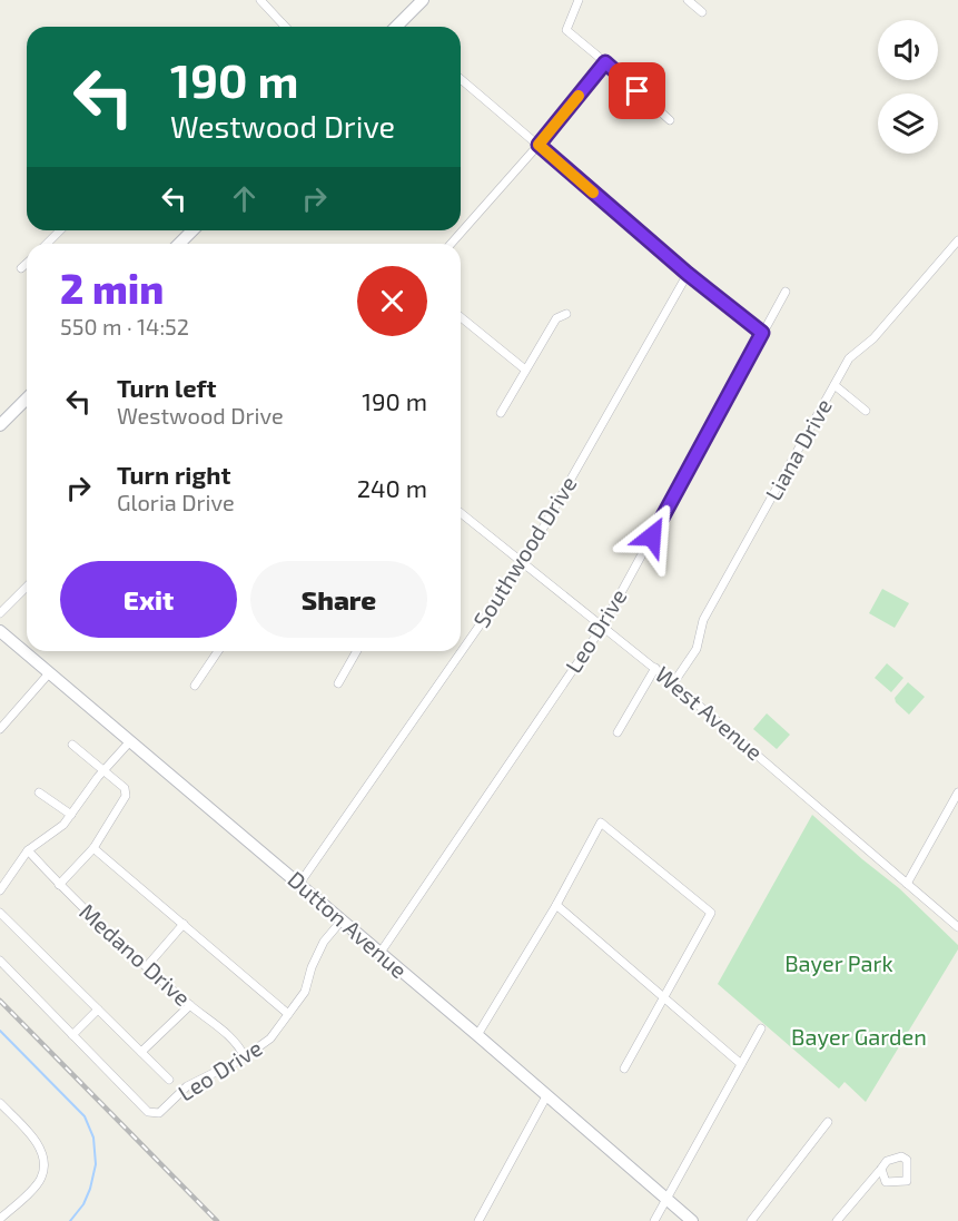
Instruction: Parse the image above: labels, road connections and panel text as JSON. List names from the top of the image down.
{
  "streets": {
    "main road": ["Dutton Avenue"],
    "street": [
      "Liana Drive",
      "Southwood Drive",
      "Leo Drive",
      "West Avenue",
      "Medano Drive"
    ]
  },
  "crossings": [
    ["Liana Drive", "West Avenue"],
    ["Southwood Drive", "West Avenue"],
    ["Southwood Drive", "Dutton Avenue"],
    ["Leo Drive", "West Avenue"],
    ["Leo Drive", "Dutton Avenue"],
    ["Leo Drive", "Medano Drive"]
  ],
  "parks": ["Bayer Park", "Bayer Garden"],
  "page": {
    "turn": ["190 m", "Westwood Drive"],
    "heading": ["2 min", "550 m · 14:52"],
    "list": [
      {
        "name": "Turn left",
        "note": "Westwood Drive",
        "value": "190 m"
      },
      {
        "name": "Turn right",
        "note": "Gloria Drive",
        "value": "240 m"
      }
    ],
    "buttons": ["Exit", "Share"]
  }
}
